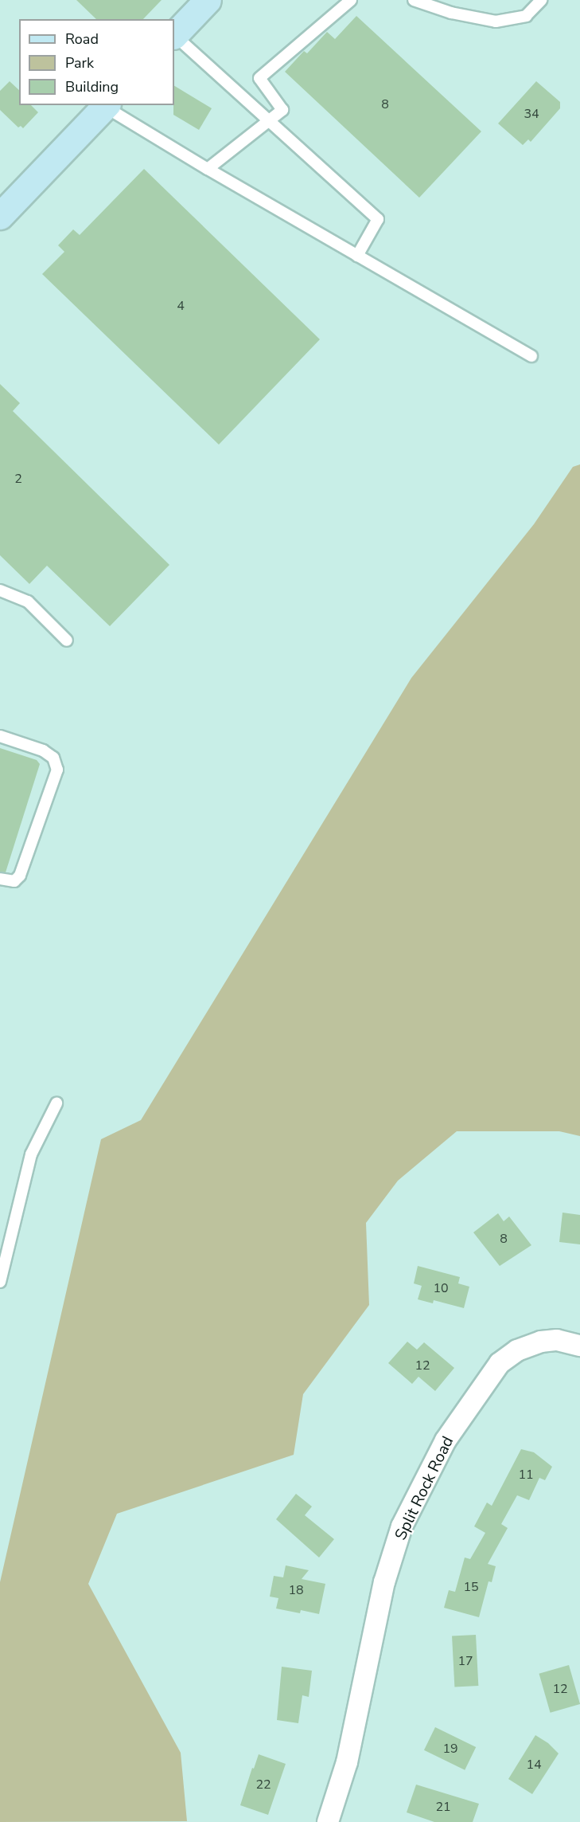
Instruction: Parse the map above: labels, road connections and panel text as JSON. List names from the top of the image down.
{
  "streets": {
    "street": ["Split Rock Road"]
  },
  "house_numbers": [
    "8",
    "34",
    "4",
    "2",
    "8",
    "10",
    "12",
    "11",
    "15",
    "18",
    "17",
    "12",
    "19",
    "14",
    "22",
    "21"
  ],
  "legend": ["Road", "Park", "Building"]
}
